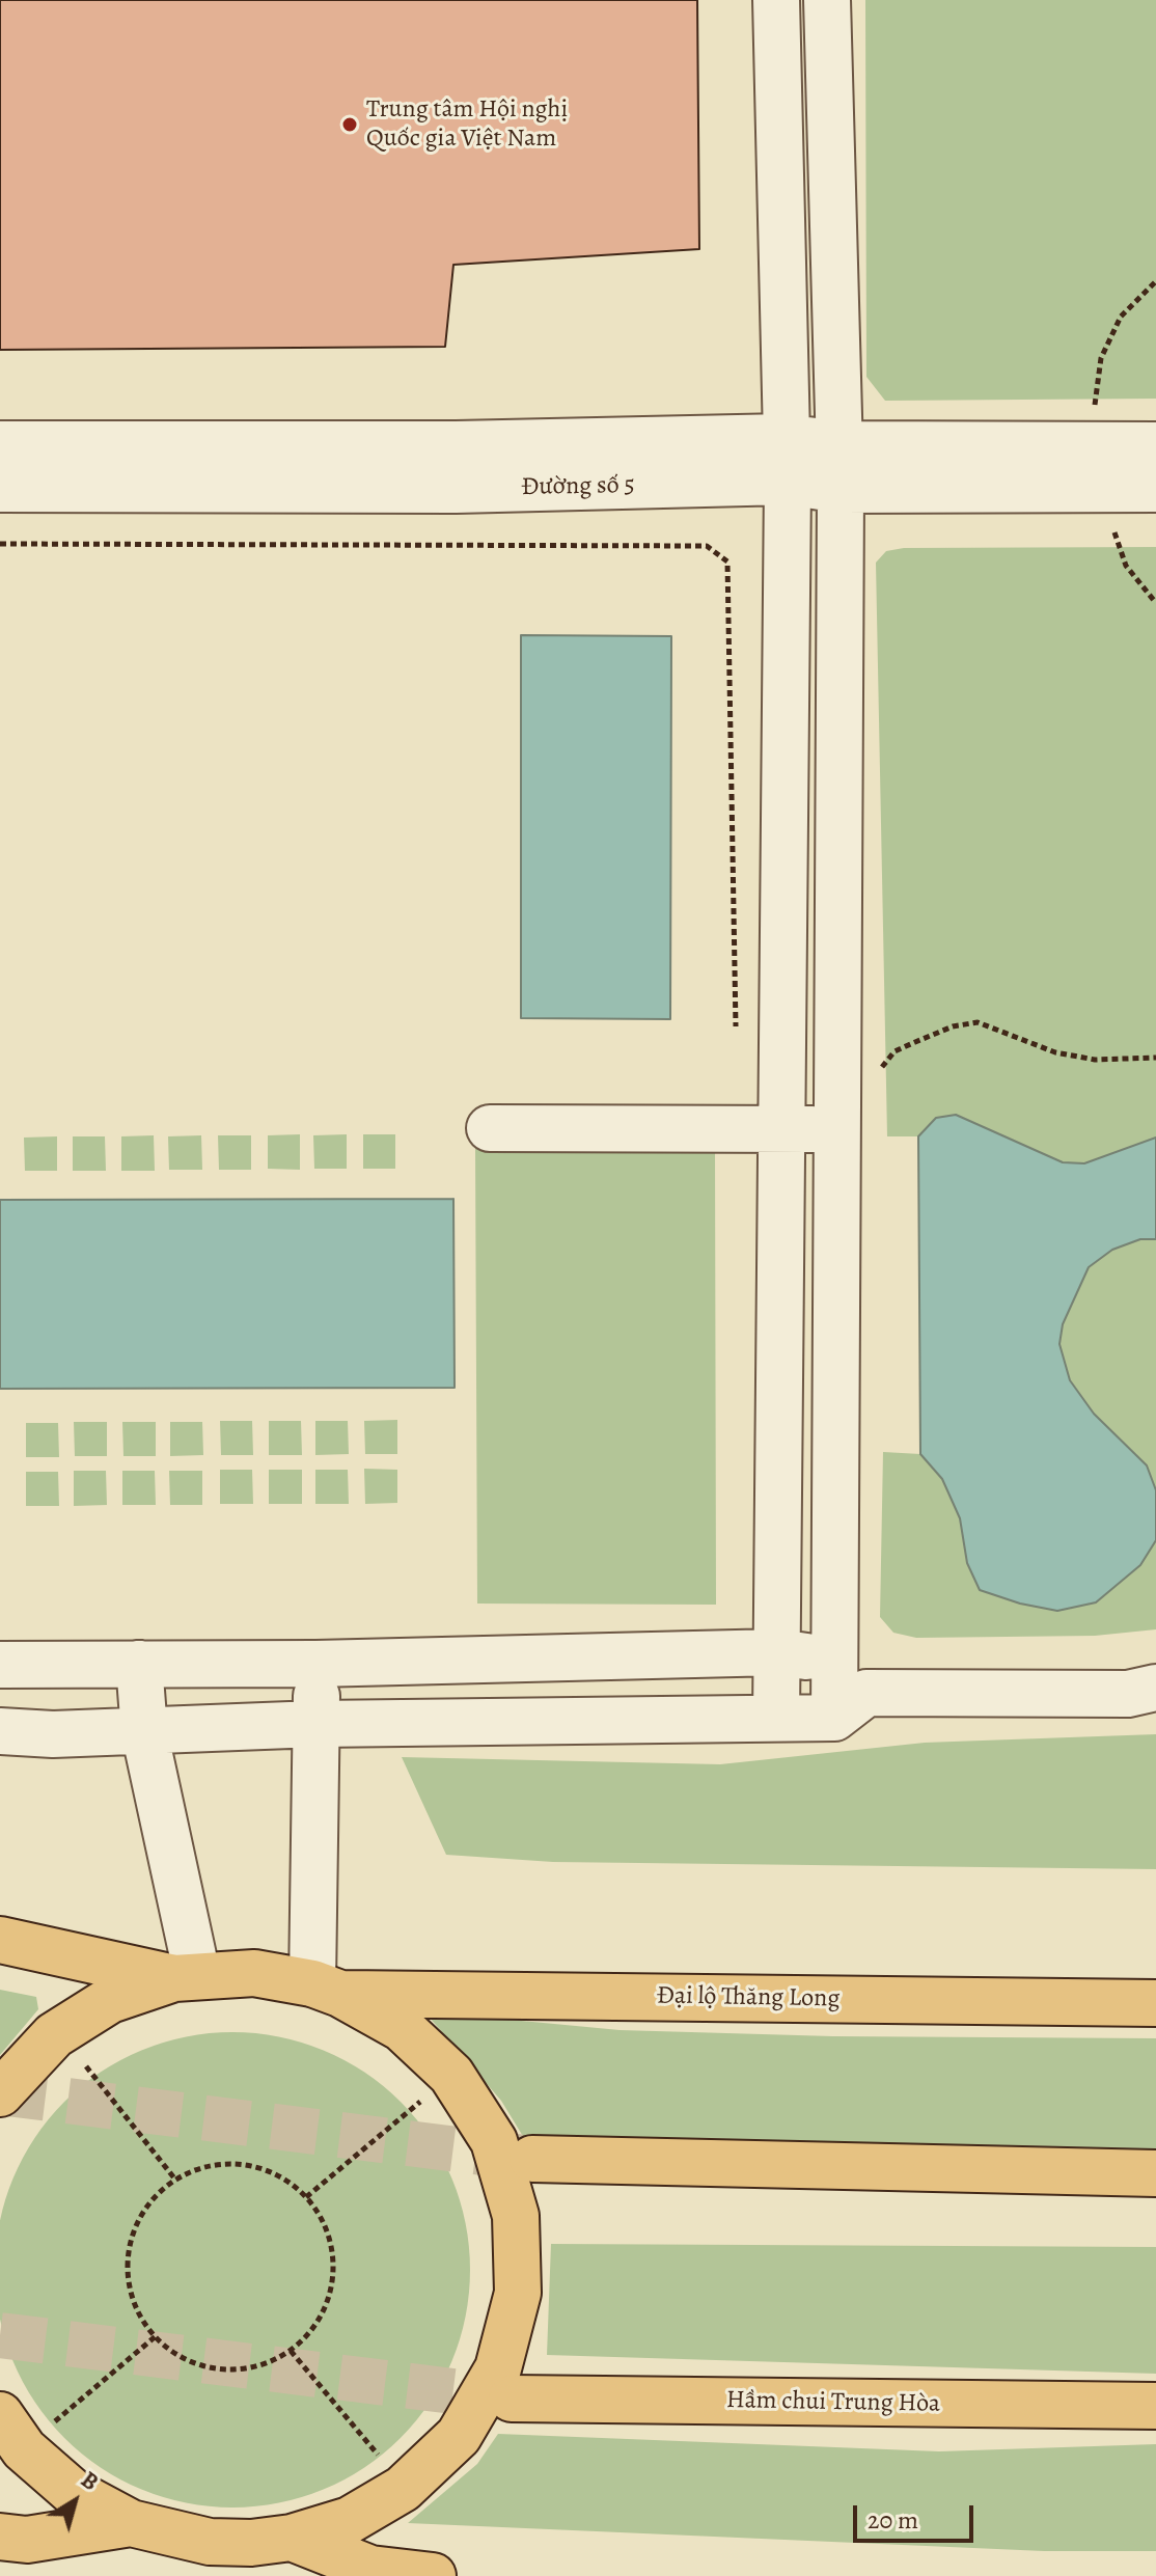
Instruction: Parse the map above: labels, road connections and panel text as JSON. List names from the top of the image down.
{
  "streets": {
    "main road": ["Đại lộ Thăng Long", "Hầm chui Trung Hòa"],
    "lane": ["Đường số 5"]
  },
  "places": ["Trung tâm Hội nghị Quốc gia Việt Nam"],
  "scale_bar": "20 m",
  "north": "top right"
}
